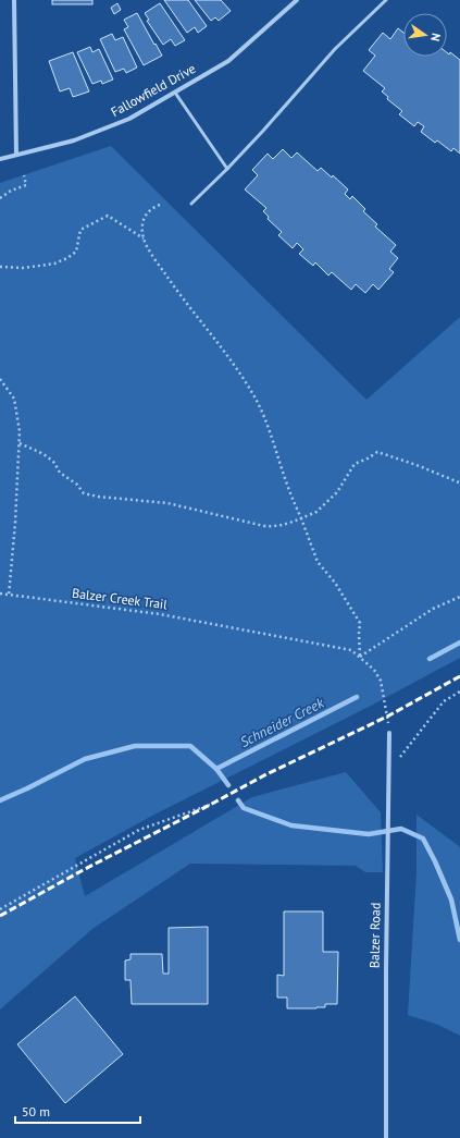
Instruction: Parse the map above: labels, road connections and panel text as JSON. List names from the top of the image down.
{
  "streets": {
    "street": ["Fallowfield Drive", "Balzer Road"],
    "path": ["Balzer Creek Trail"]
  },
  "crossings": [
    ["Balzer Creek Trail", "Balzer Road"]
  ],
  "water": ["Schneider Creek"],
  "scale_bar": "50 m",
  "north": "right"
}
